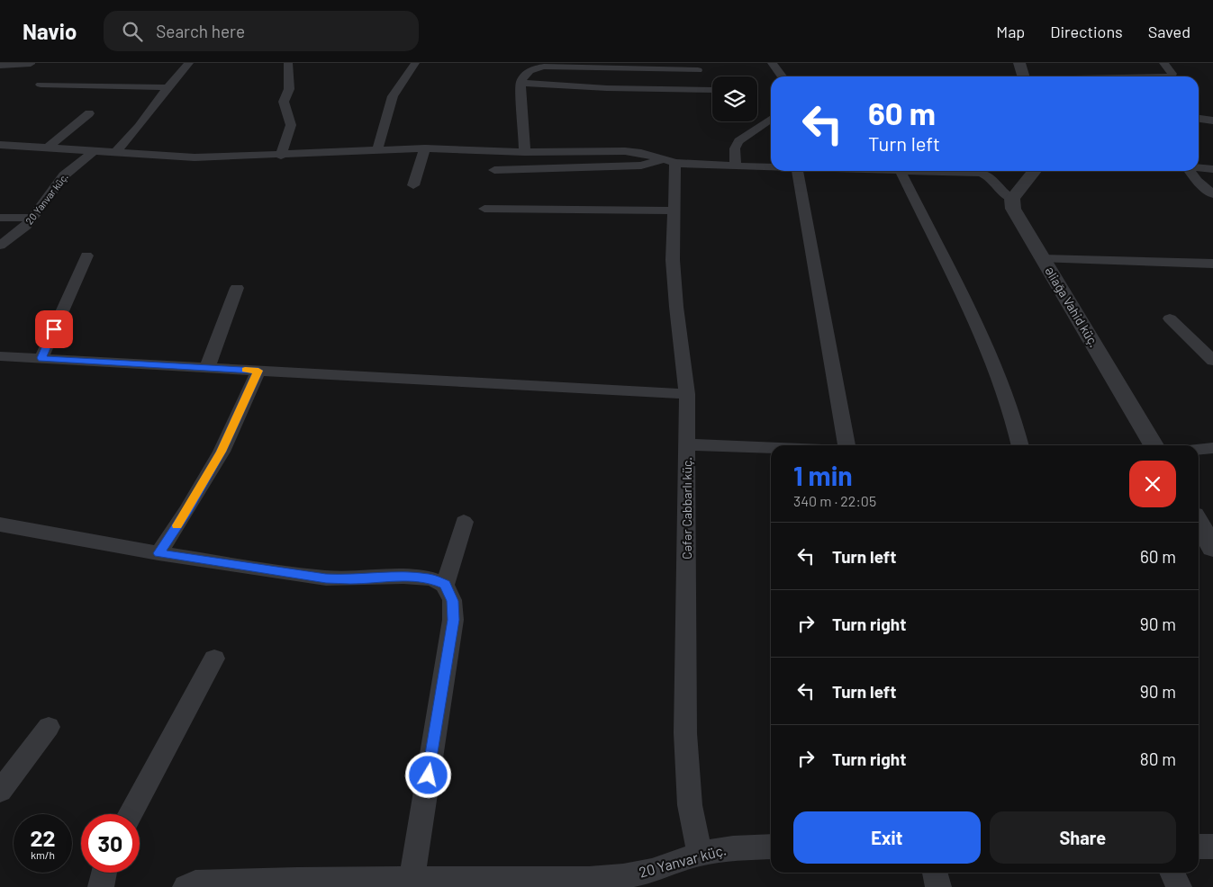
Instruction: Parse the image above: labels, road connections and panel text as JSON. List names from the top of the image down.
{
  "streets": {
    "street": ["20 Yanvar küç.", "Əliağa Vahid küç.", "Cəfər Cabbarlı küç."]
  },
  "crossings": [
    ["20 Yanvar küç.", "Cəfər Cabbarlı küç."]
  ],
  "page": {
    "header": "Navio",
    "search": "Search here",
    "nav": ["Map", "Directions", "Saved"],
    "turn": ["60 m", "Turn left"],
    "heading": ["1 min", "340 m · 22:05"],
    "list": [
      {
        "name": "Turn left",
        "value": "60 m"
      },
      {
        "name": "Turn right",
        "value": "90 m"
      },
      {
        "name": "Turn left",
        "value": "90 m"
      },
      {
        "name": "Turn right",
        "value": "80 m"
      }
    ],
    "buttons": ["Exit", "Share"],
    "speed": "22 km/h",
    "limit": "30"
  }
}
